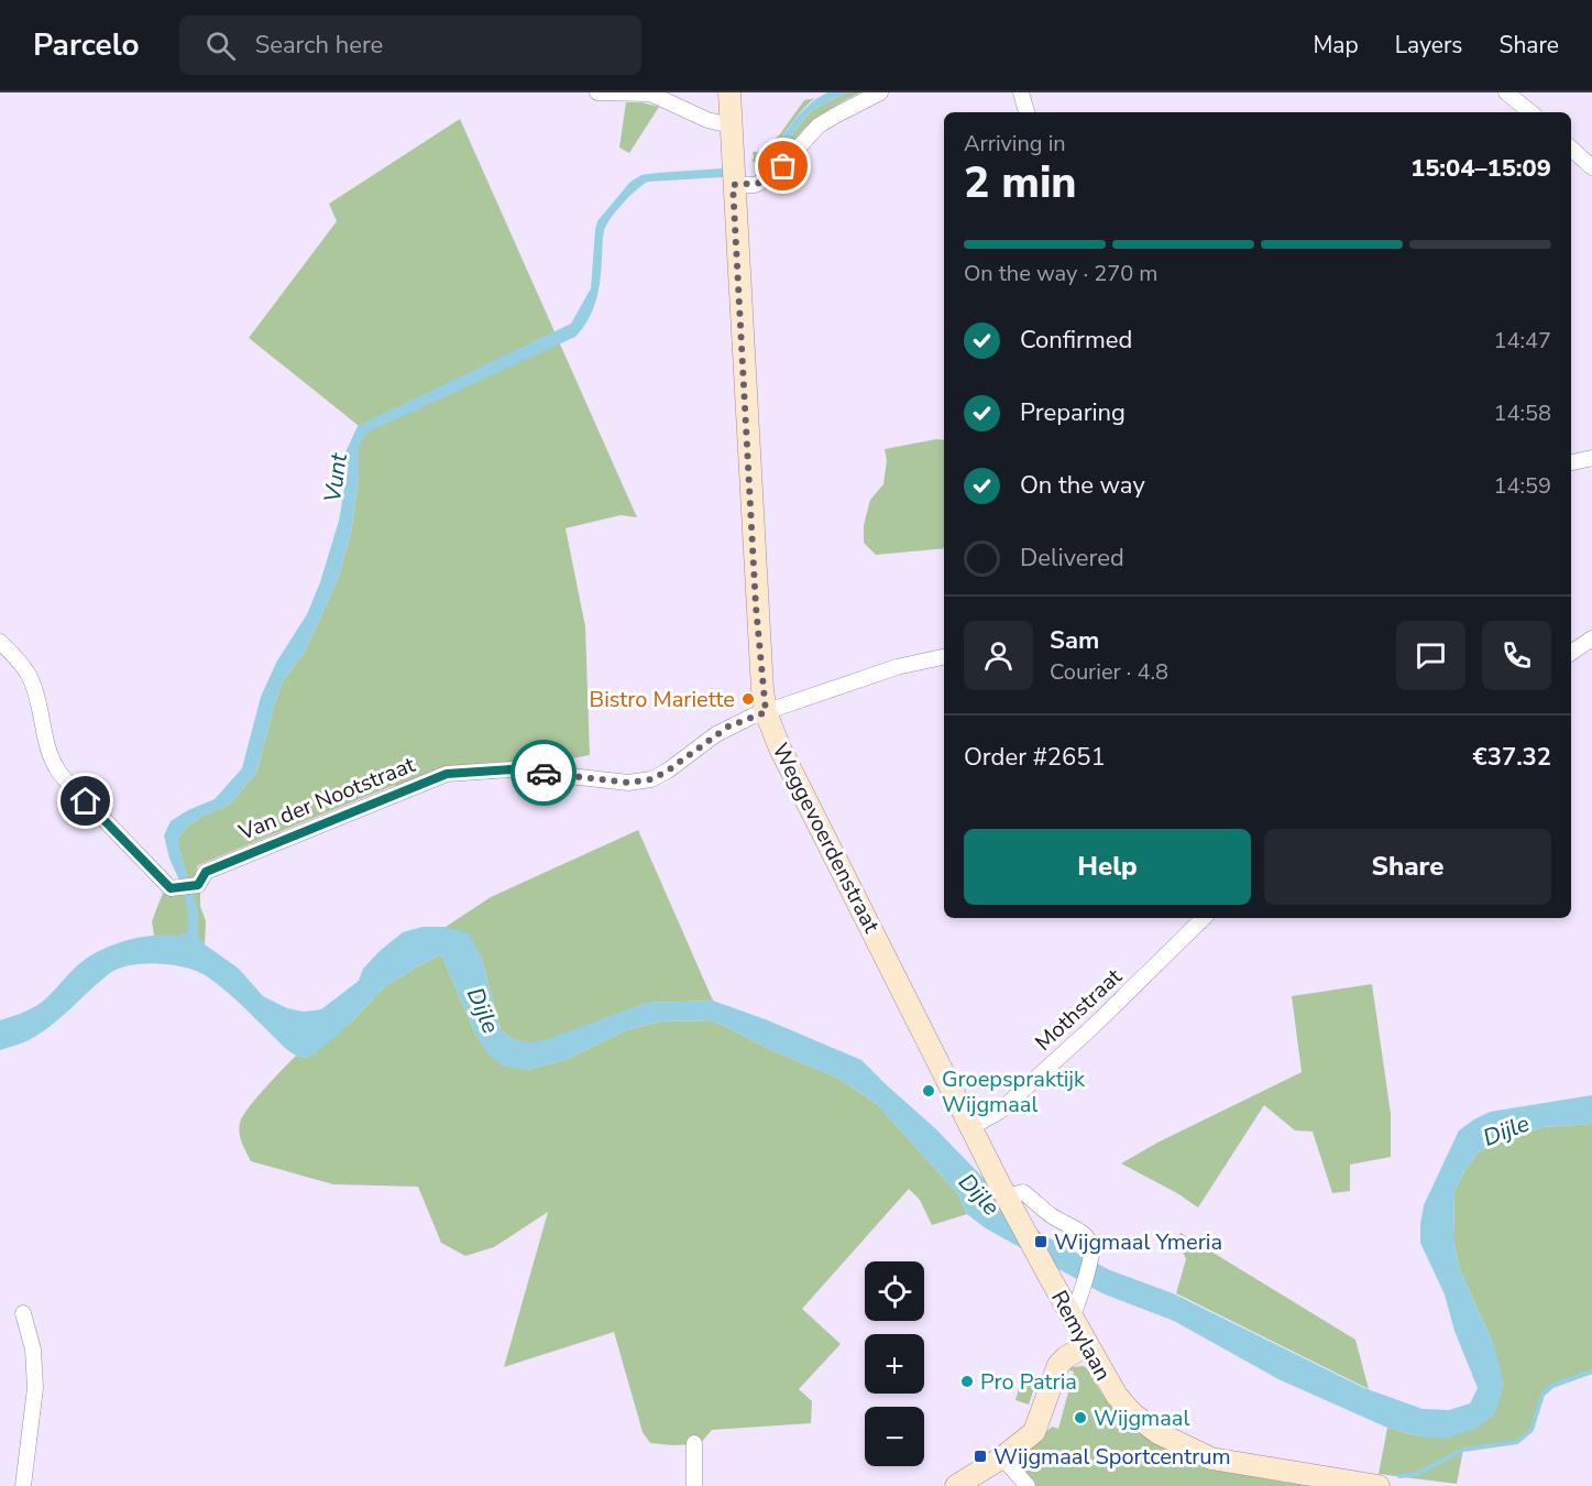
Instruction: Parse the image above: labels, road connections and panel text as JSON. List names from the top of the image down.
{
  "streets": {
    "street": [
      "Van der Nootstraat",
      "Weggevoerdenstraat",
      "Mothstraat",
      "Remylaan"
    ]
  },
  "crossings": [
    ["Van der Nootstraat", "Weggevoerdenstraat"],
    ["Weggevoerdenstraat", "Mothstraat"],
    ["Weggevoerdenstraat", "Remylaan"],
    ["Mothstraat", "Remylaan"]
  ],
  "water": ["Vunt", "Dijle"],
  "places": {
    "other": [
      "Bistro Mariette",
      "Groepspraktijk Wijgmaal",
      "Pro Patria",
      "Wijgmaal"
    ],
    "transit": ["Wijgmaal Ymeria", "Wijgmaal Sportcentrum"]
  },
  "page": {
    "header": "Parcelo",
    "search": "Search here",
    "nav": ["Map", "Layers", "Share"],
    "heading": ["2 min", "Arriving in", "15:04–15:09"],
    "panel": [
      "Sam",
      "Courier · 4.8",
      "Order #2651",
      "€37.32"
    ],
    "bar": "On the way · 270 m",
    "list": [
      ["Confirmed", "14:47"],
      ["Preparing", "14:58"],
      ["On the way", "14:59"],
      "Delivered"
    ],
    "buttons": ["Help", "Share"],
    "map_buttons": ["+", "−"]
  }
}
